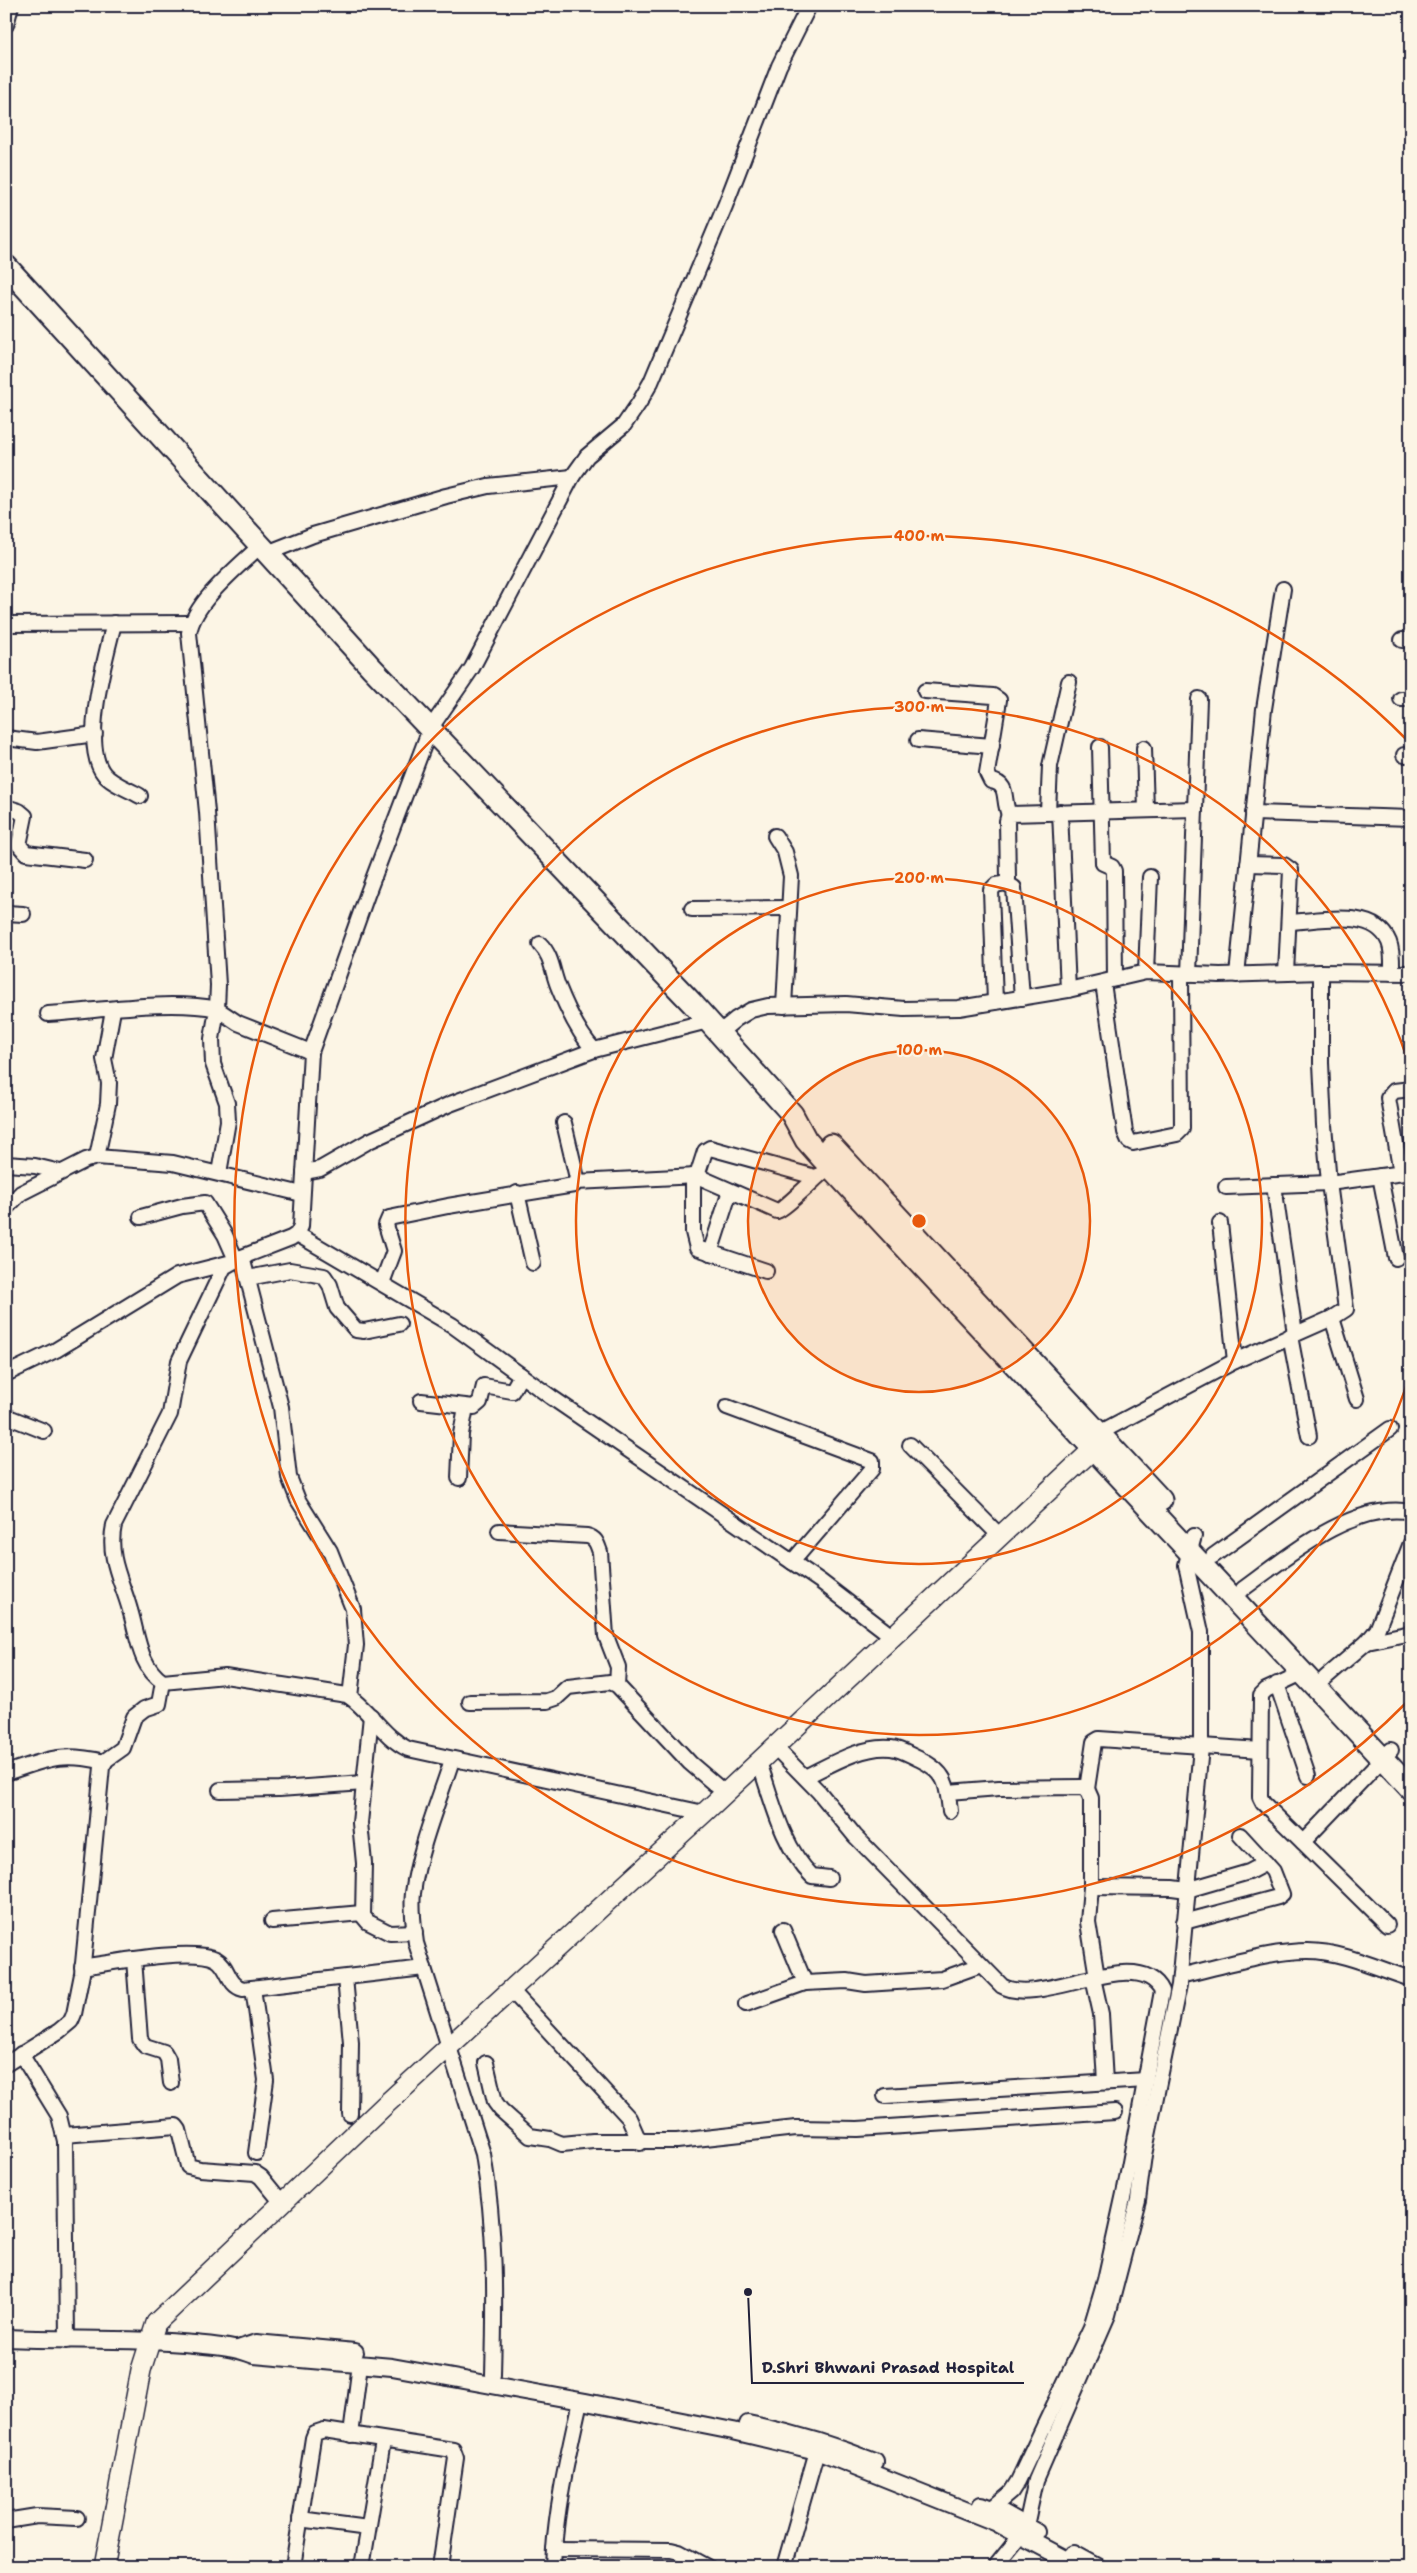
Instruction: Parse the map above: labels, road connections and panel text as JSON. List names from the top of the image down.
{
  "places": ["D.Shri Bhwani Prasad Hospital"],
  "rings": [
    "400 m",
    "300 m",
    "200 m",
    "100 m"
  ]
}
